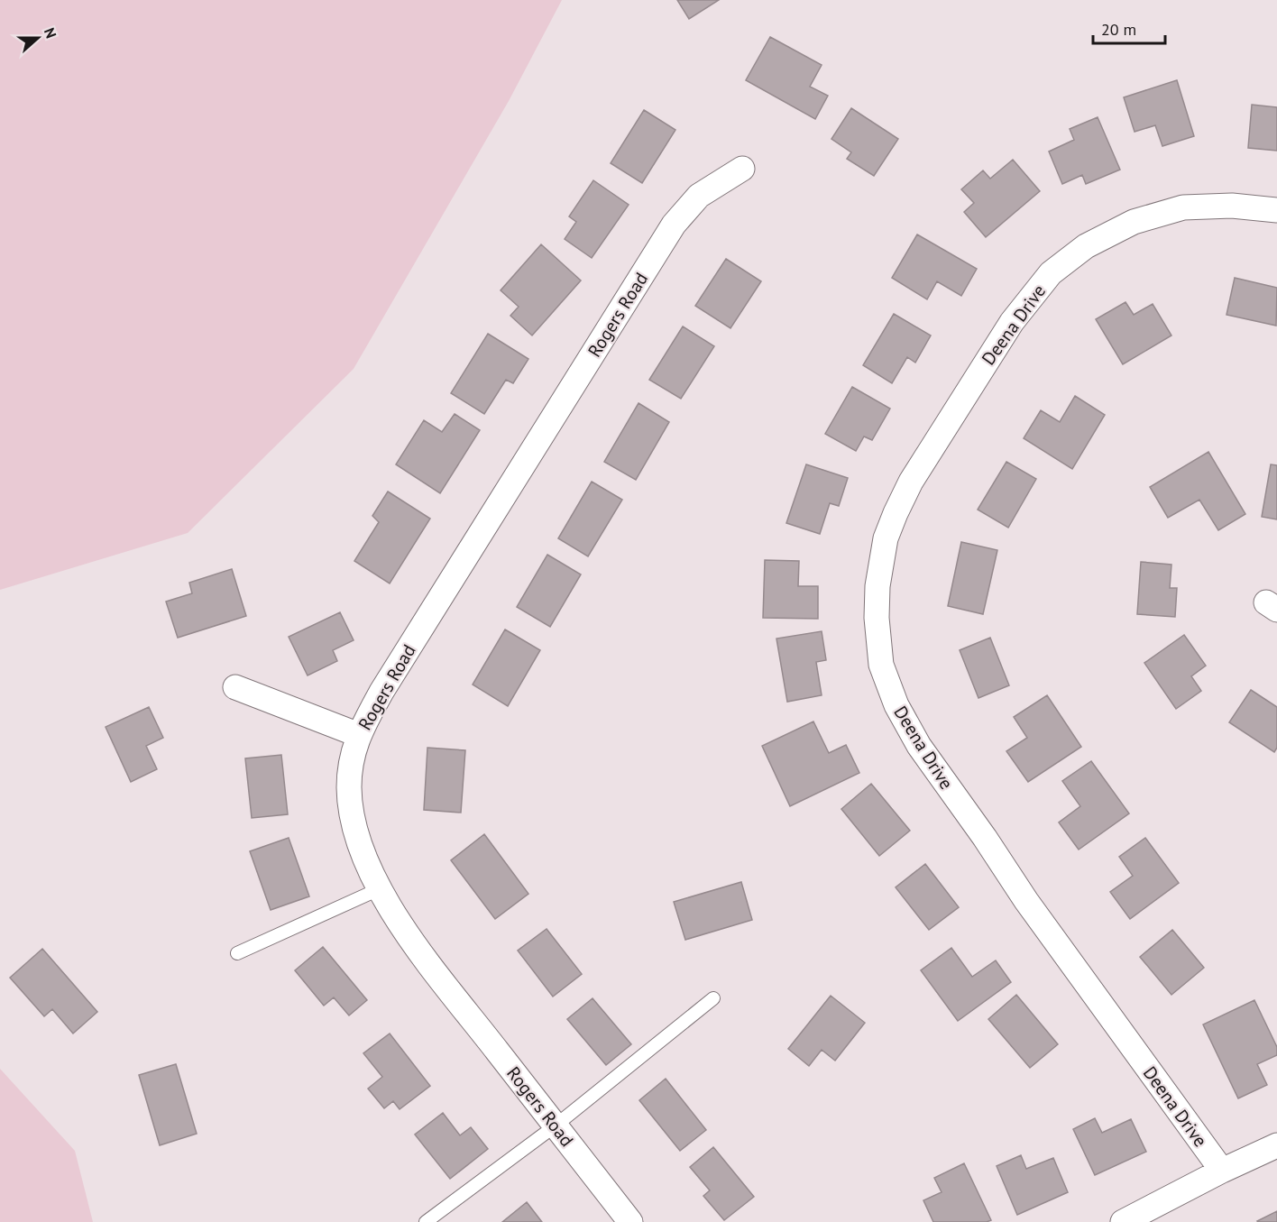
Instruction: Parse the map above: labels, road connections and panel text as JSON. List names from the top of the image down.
{
  "streets": {
    "street": ["Rogers Road", "Deena Drive"]
  },
  "scale_bar": "20 m",
  "north": "right"
}
